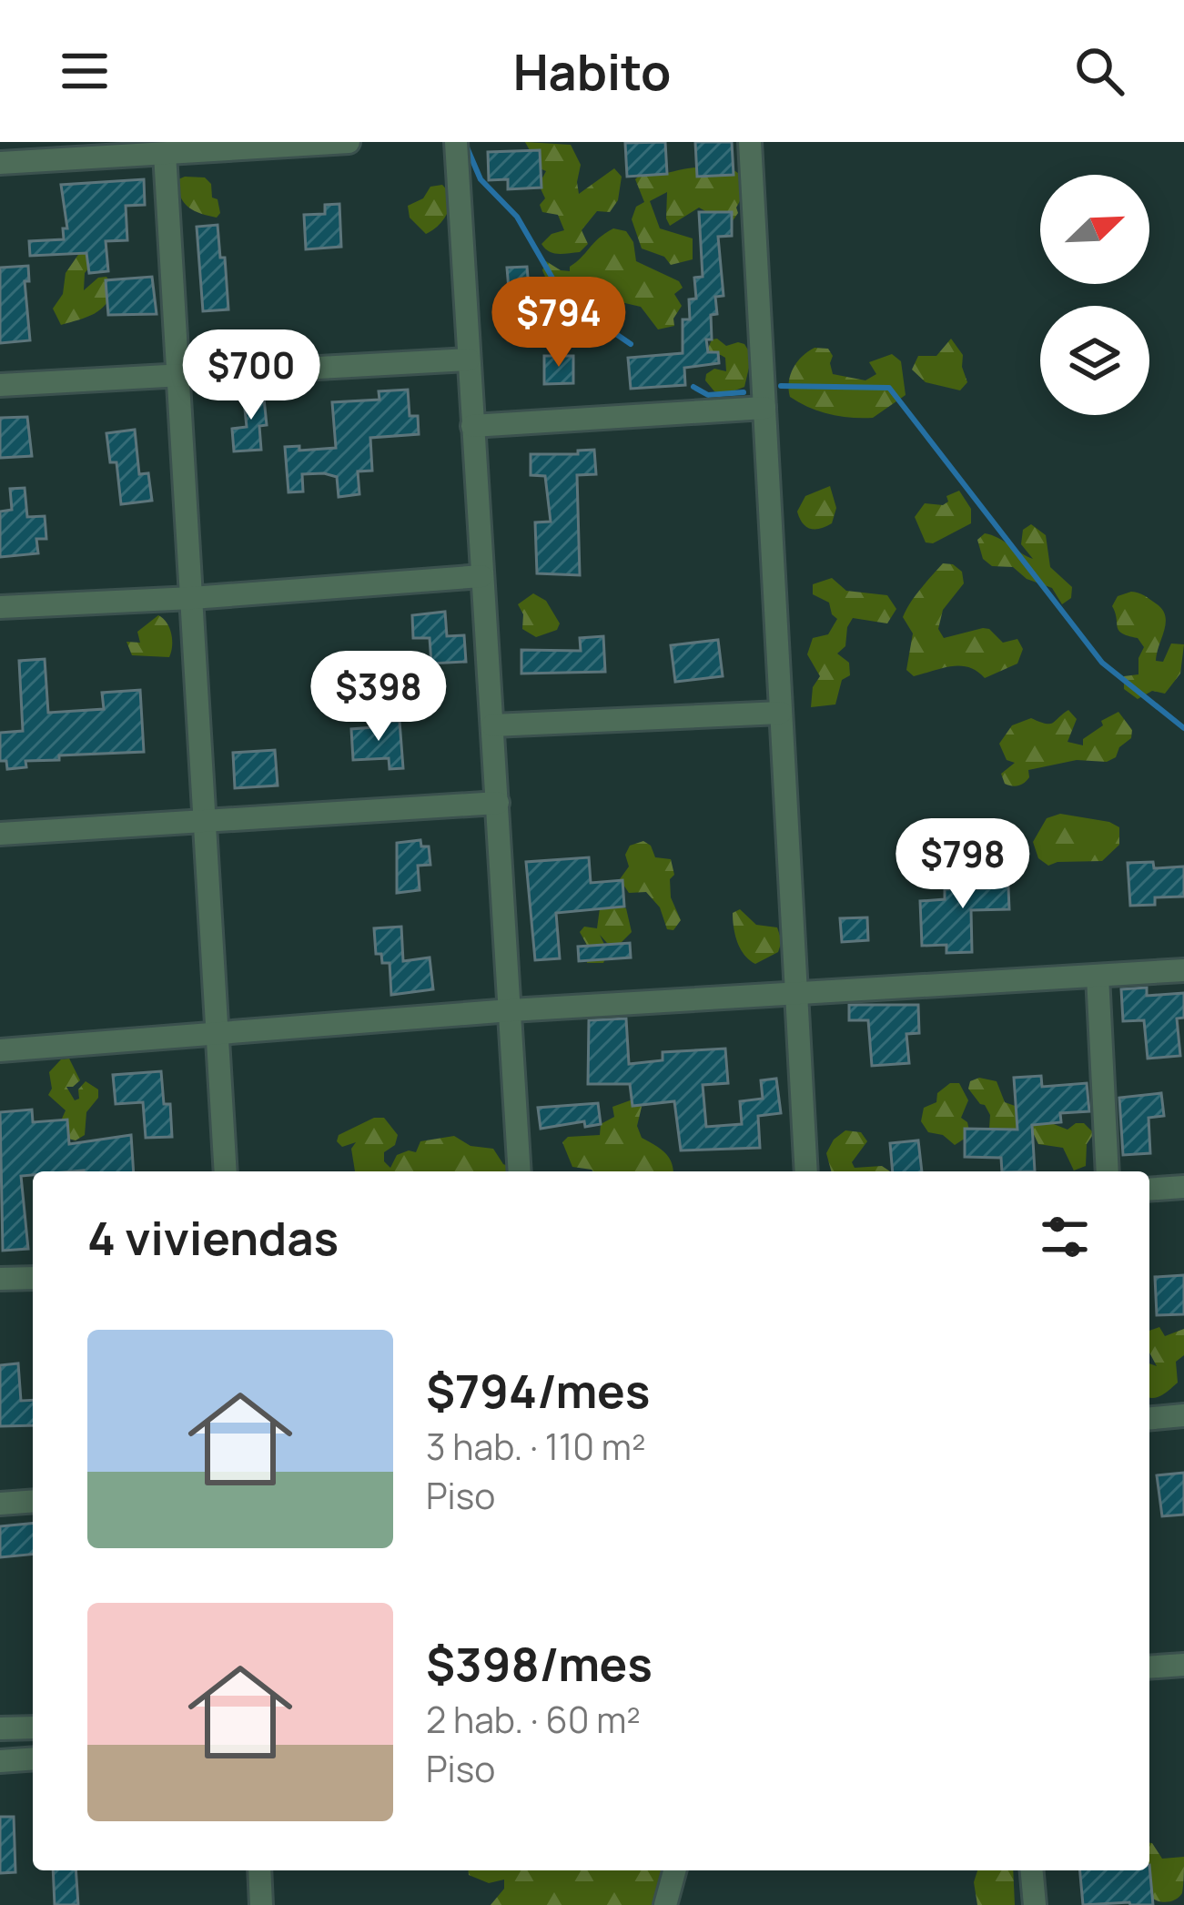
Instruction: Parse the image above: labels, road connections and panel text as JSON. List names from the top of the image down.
{
  "north": "top right",
  "page": {
    "header": "Habito",
    "price": [
      "$794",
      "$700",
      "$398",
      "$798"
    ],
    "heading": "4 viviendas",
    "list": [
      {
        "name": "$794/mes",
        "note": "3 hab. · 110 m² · Piso"
      },
      {
        "name": "$398/mes",
        "note": "2 hab. · 60 m² · Piso"
      }
    ]
  }
}
